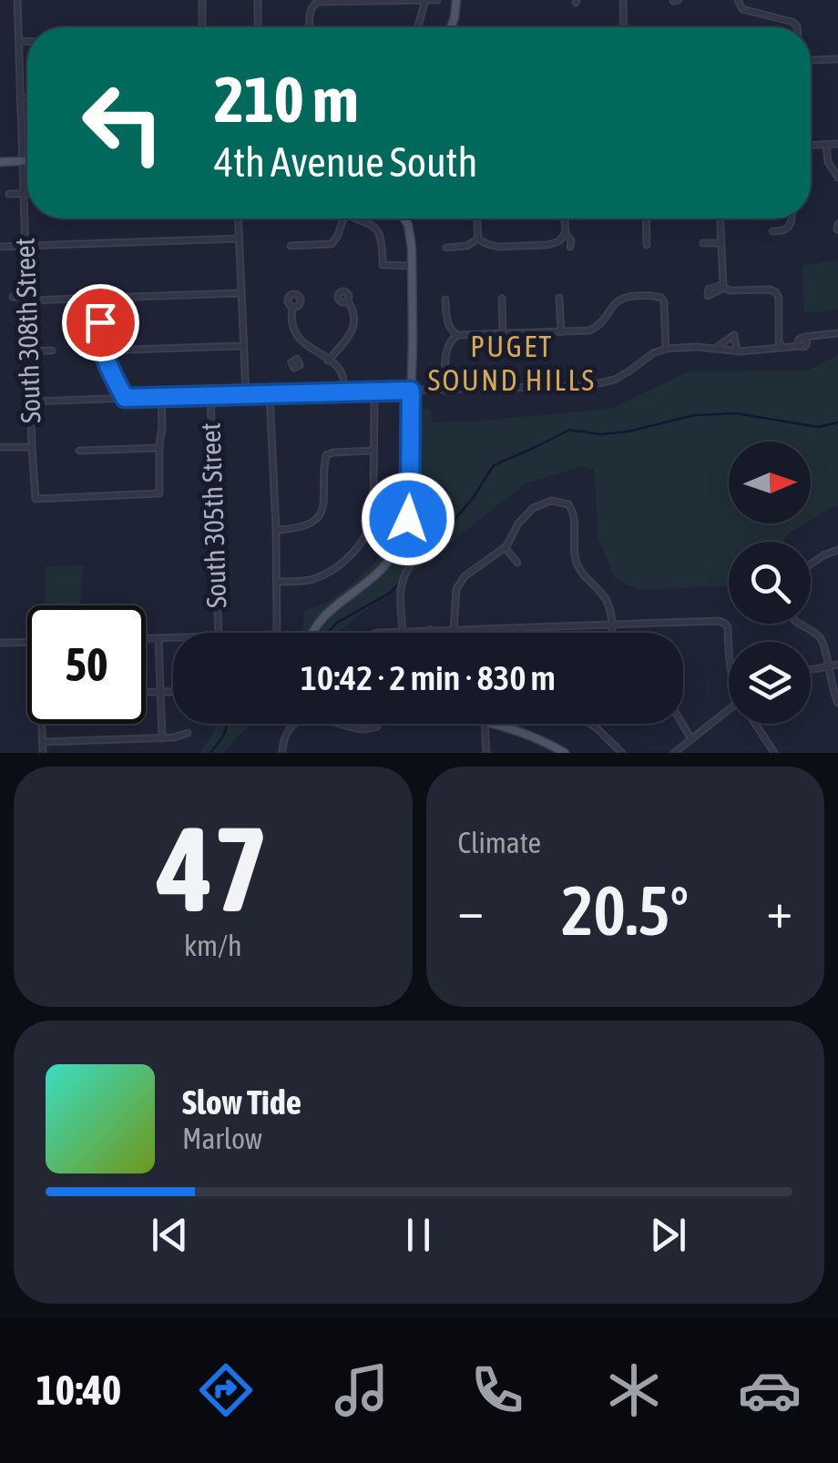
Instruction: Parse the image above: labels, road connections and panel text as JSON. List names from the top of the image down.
{
  "streets": {
    "street": ["South 308th Street", "South 305th Street"]
  },
  "districts": ["PUGET SOUND HILLS"],
  "north": "right",
  "page": {
    "turn": ["210 m", "4th Avenue South"],
    "limit": "50",
    "trip": "10:42 · 2 min · 830 m",
    "tile": [
      ["47", "km/h"],
      "Climate"
    ],
    "heat": ["−", "20.5°", "+"],
    "song": ["Slow Tide", "Marlow"],
    "tabs": "10:40"
  }
}
